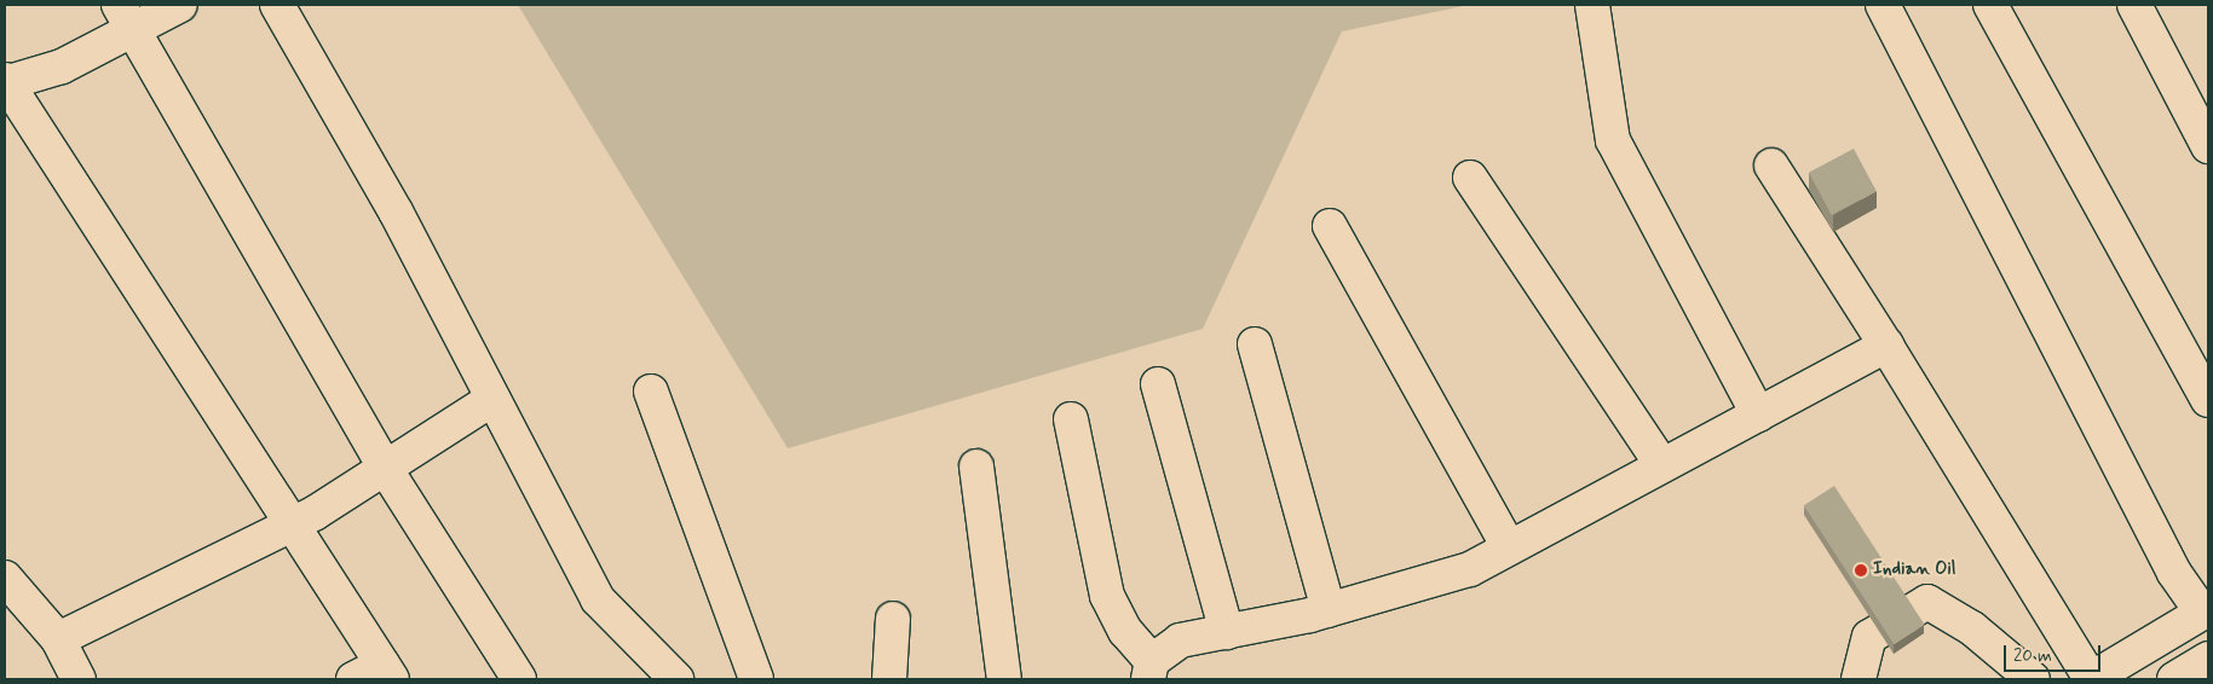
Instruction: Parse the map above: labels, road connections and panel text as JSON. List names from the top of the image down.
{
  "places": ["Indian Oil"],
  "scale_bar": "20 m"
}
